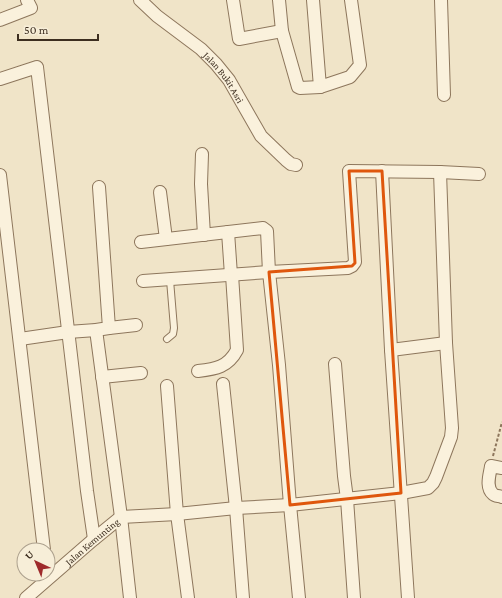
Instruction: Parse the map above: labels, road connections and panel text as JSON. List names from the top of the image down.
{
  "streets": {
    "street": ["Jalan Bukit Asri", "Jalan Kemunting"]
  },
  "scale_bar": "50 m",
  "north": "top left"
}
